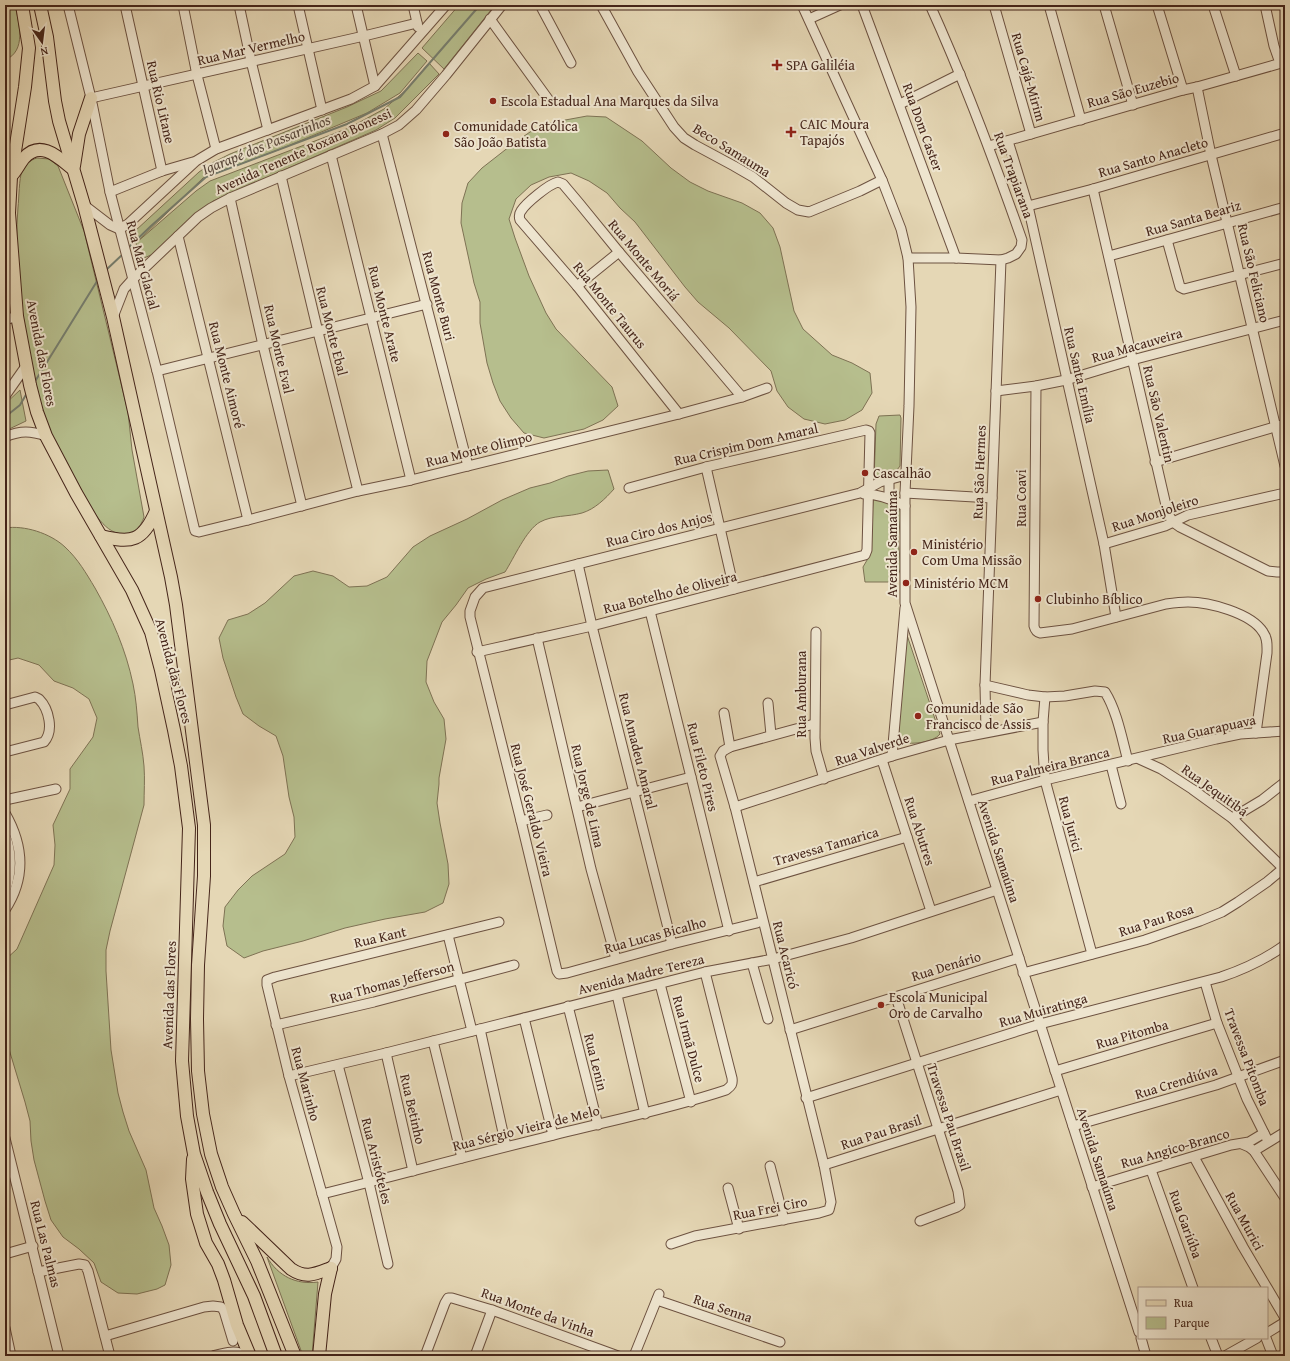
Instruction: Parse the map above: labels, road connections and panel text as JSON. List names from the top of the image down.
{
  "streets": {
    "main road": ["Avenida das Flores"],
    "street": [
      "Rua Mar Vermelho",
      "Rua Cajá-Mirim",
      "Rua São Euzebio",
      "Rua Rio Litane",
      "Rua Dom Caster",
      "Beco Samauma",
      "Avenida Tenente Roxana Bonessi",
      "Rua Santo Anacleto",
      "Rua Trapiarana",
      "Rua Santa Beariz",
      "Rua Monte Moriá",
      "Rua Mar Glacial",
      "Rua São Feliciano",
      "Rua Monte Buri",
      "Rua Monte Taurus",
      "Rua Monte Arate",
      "Rua Monte Ebal",
      "Rua Macauveira",
      "Rua Monte Eval",
      "Rua Monte Aimoré",
      "Rua Santa Emília",
      "Rua São Valentin",
      "Rua Crispim Dom Amaral",
      "Rua Monte Olimpo",
      "Rua São Hermes",
      "Rua Coavi",
      "Rua Monjoleiro",
      "Rua Ciro dos Anjos",
      "Avenida Samaúma",
      "Rua Botelho de Oliveira",
      "Rua Amburana",
      "Rua Guarapuava",
      "Rua Valverde",
      "Rua Amadeu Amaral",
      "Rua Palmeira Branca",
      "Rua Fileto Pires",
      "Rua Jequitibá",
      "Rua Jorge de Lima",
      "Rua José Geraldo Vieira",
      "Rua Jurici",
      "Rua Abutres",
      "Travessa Tamarica",
      "Rua Pau Rosa",
      "Rua Lucas Bicalho",
      "Rua Kant",
      "Rua Acaricó",
      "Rua Denário",
      "Avenida Madre Tereza",
      "Rua Thomas Jefferson",
      "Rua Muiratinga",
      "Rua Pitomba",
      "Rua Irmã Dulce",
      "Travessa Pitomba",
      "Rua Lenin",
      "Rua Crendiúva",
      "Rua Marinho",
      "Rua Betinho",
      "Travessa Pau Brasil",
      "Rua Sérgio Vieira de Melo",
      "Rua Pau Brasil",
      "Rua Angico-Branco",
      "Rua Aristóteles",
      "Rua Frei Ciro",
      "Rua Murici",
      "Rua Gariúba",
      "Rua Las Palmas",
      "Rua Senna",
      "Rua Monte da Vinha"
    ]
  },
  "crossings": [
    ["Rua Mar Vermelho", "Rua Rio Litane"],
    ["Rua Mar Vermelho", "Rua Mar Glacial"],
    ["Rua Cajá-Mirim", "Rua São Euzebio"],
    ["Rua São Euzebio", "Rua Trapiarana"],
    ["Rua São Euzebio", "Rua São Feliciano"],
    ["Rua São Euzebio", "Rua Santa Emília"],
    ["Rua Dom Caster", "Rua Trapiarana"],
    ["Beco Samauma", "Avenida Samaúma"],
    ["Avenida Tenente Roxana Bonessi", "Rua Mar Glacial"],
    ["Avenida Tenente Roxana Bonessi", "Rua Monte Buri"],
    ["Avenida Tenente Roxana Bonessi", "Rua Monte Arate"],
    ["Avenida Tenente Roxana Bonessi", "Rua Monte Ebal"],
    ["Avenida Tenente Roxana Bonessi", "Rua Monte Eval"],
    ["Avenida Tenente Roxana Bonessi", "Avenida das Flores"],
    ["Avenida Tenente Roxana Bonessi", "Rua Monte Aimoré"],
    ["Rua Santo Anacleto", "Rua São Feliciano"],
    ["Rua Santo Anacleto", "Rua Santa Emília"],
    ["Rua Santo Anacleto", "Rua São Valentin"],
    ["Rua Trapiarana", "Rua São Hermes"],
    ["Rua Trapiarana", "Avenida Samaúma"],
    ["Rua Santa Beariz", "Rua São Feliciano"],
    ["Rua Santa Beariz", "Rua São Valentin"],
    ["Rua Monte Moriá", "Rua Monte Taurus"],
    ["Rua Monte Moriá", "Rua Monte Olimpo"],
    ["Rua Mar Glacial", "Rua Monte Olimpo"],
    ["Rua São Feliciano", "Rua Macauveira"],
    ["Rua Monte Buri", "Rua Monte Olimpo"],
    ["Rua Monte Taurus", "Rua Monte Olimpo"],
    ["Rua Monte Arate", "Rua Monte Olimpo"],
    ["Rua Monte Ebal", "Rua Monte Olimpo"],
    ["Rua Macauveira", "Rua Santa Emília"],
    ["Rua Macauveira", "Rua São Valentin"],
    ["Rua Macauveira", "Rua São Hermes"],
    ["Rua Macauveira", "Rua Coavi"],
    ["Rua Monte Eval", "Rua Monte Olimpo"],
    ["Rua Monte Aimoré", "Rua Monte Olimpo"],
    ["Rua Santa Emília", "Rua Coavi"],
    ["Rua Santa Emília", "Rua Monjoleiro"],
    ["Rua São Valentin", "Rua Monjoleiro"],
    ["Rua Crispim Dom Amaral", "Rua Ciro dos Anjos"],
    ["Rua Crispim Dom Amaral", "Rua Botelho de Oliveira"],
    ["Rua São Hermes", "Rua Valverde"],
    ["Rua Ciro dos Anjos", "Avenida Samaúma"],
    ["Rua Ciro dos Anjos", "Rua Botelho de Oliveira"],
    ["Rua Ciro dos Anjos", "Rua Amadeu Amaral"],
    ["Rua Ciro dos Anjos", "Rua José Geraldo Vieira"],
    ["Avenida Samaúma", "Rua Valverde"],
    ["Avenida Samaúma", "Rua Palmeira Branca"],
    ["Avenida Samaúma", "Rua Pau Rosa"],
    ["Avenida Samaúma", "Rua Denário"],
    ["Avenida Samaúma", "Avenida Madre Tereza"],
    ["Avenida Samaúma", "Rua Muiratinga"],
    ["Avenida Samaúma", "Rua Pitomba"],
    ["Avenida Samaúma", "Rua Crendiúva"],
    ["Avenida Samaúma", "Rua Pau Brasil"],
    ["Avenida Samaúma", "Rua Angico-Branco"],
    ["Rua Botelho de Oliveira", "Rua Amadeu Amaral"],
    ["Rua Botelho de Oliveira", "Rua Fileto Pires"],
    ["Rua Botelho de Oliveira", "Rua Jorge de Lima"],
    ["Rua Botelho de Oliveira", "Rua José Geraldo Vieira"],
    ["Rua Amburana", "Rua Valverde"],
    ["Rua Guarapuava", "Rua Palmeira Branca"],
    ["Rua Guarapuava", "Rua Jequitibá"],
    ["Rua Valverde", "Rua Jurici"],
    ["Rua Valverde", "Rua Abutres"],
    ["Rua Valverde", "Rua Acaricó"],
    ["Rua Amadeu Amaral", "Rua Lucas Bicalho"],
    ["Rua Palmeira Branca", "Rua Jequitibá"],
    ["Rua Palmeira Branca", "Rua Jurici"],
    ["Rua Fileto Pires", "Rua Lucas Bicalho"],
    ["Rua Jequitibá", "Rua Pau Rosa"],
    ["Rua Jorge de Lima", "Rua Lucas Bicalho"],
    ["Rua José Geraldo Vieira", "Rua Lucas Bicalho"],
    ["Rua Jurici", "Rua Pau Rosa"],
    ["Rua Abutres", "Travessa Tamarica"],
    ["Rua Abutres", "Avenida Madre Tereza"],
    ["Travessa Tamarica", "Rua Acaricó"],
    ["Rua Kant", "Rua Marinho"],
    ["Rua Acaricó", "Rua Denário"],
    ["Rua Acaricó", "Avenida Madre Tereza"],
    ["Rua Acaricó", "Rua Muiratinga"],
    ["Rua Acaricó", "Rua Pau Brasil"],
    ["Rua Acaricó", "Rua Frei Ciro"],
    ["Rua Denário", "Travessa Pau Brasil"],
    ["Avenida Madre Tereza", "Rua Irmã Dulce"],
    ["Avenida Madre Tereza", "Rua Lenin"],
    ["Avenida Madre Tereza", "Rua Marinho"],
    ["Avenida Madre Tereza", "Rua Betinho"],
    ["Avenida Madre Tereza", "Rua Sérgio Vieira de Melo"],
    ["Avenida Madre Tereza", "Rua Aristóteles"],
    ["Rua Thomas Jefferson", "Rua Marinho"],
    ["Rua Muiratinga", "Travessa Pitomba"],
    ["Rua Muiratinga", "Travessa Pau Brasil"],
    ["Rua Pitomba", "Travessa Pitomba"],
    ["Rua Irmã Dulce", "Rua Sérgio Vieira de Melo"],
    ["Travessa Pitomba", "Rua Crendiúva"],
    ["Travessa Pitomba", "Rua Angico-Branco"],
    ["Rua Lenin", "Rua Sérgio Vieira de Melo"],
    ["Rua Marinho", "Rua Sérgio Vieira de Melo"],
    ["Rua Betinho", "Rua Sérgio Vieira de Melo"],
    ["Travessa Pau Brasil", "Rua Pau Brasil"],
    ["Rua Sérgio Vieira de Melo", "Rua Aristóteles"],
    ["Rua Pau Brasil", "Rua Frei Ciro"],
    ["Rua Angico-Branco", "Rua Murici"],
    ["Rua Angico-Branco", "Rua Gariúba"]
  ],
  "water": ["Igarapé dos Passarinhos"],
  "places": {
    "health": ["SPA Galiléia", "CAIC Moura Tapajós"],
    "other": [
      "Escola Estadual Ana Marques da Silva",
      "Comunidade Católica São João Batista",
      "Cascalhão",
      "Ministério Com Uma Missão",
      "Ministério MCM",
      "Clubinho Bíblico",
      "Comunidade São Francisco de Assis",
      "Escola Municipal Oro de Carvalho"
    ]
  },
  "legend": ["Rua", "Parque"],
  "north": "bottom"
}
